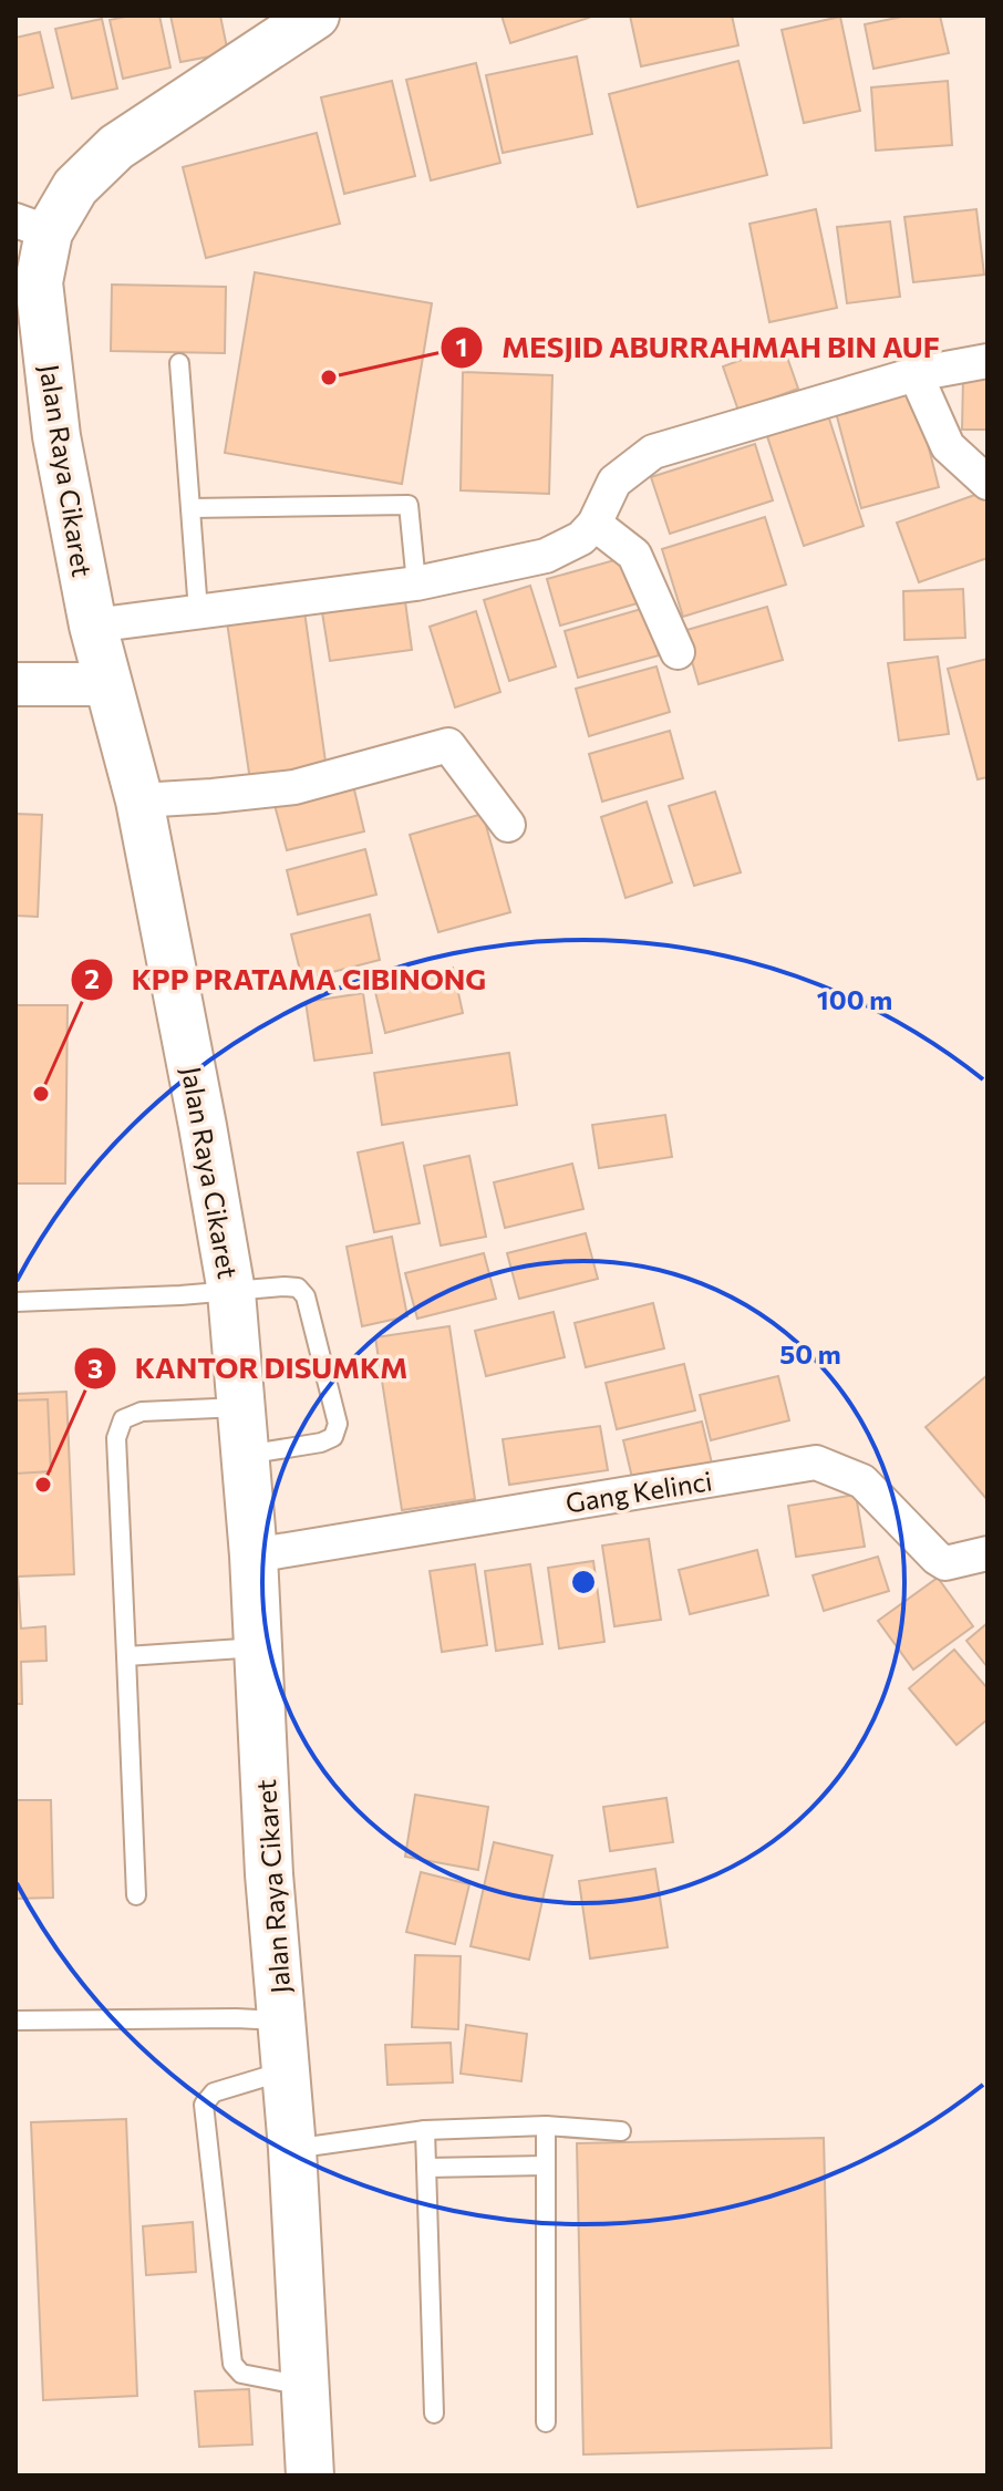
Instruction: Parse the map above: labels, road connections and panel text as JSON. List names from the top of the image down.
{
  "streets": {
    "main road": ["Jalan Raya Cikaret"],
    "street": ["Gang Kelinci"]
  },
  "crossings": [
    ["Jalan Raya Cikaret", "Gang Kelinci"]
  ],
  "places": ["MESJID ABURRAHMAH BIN AUF", "KPP PRATAMA CIBINONG", "KANTOR DISUMKM"],
  "rings": ["100 m", "50 m"]
}
